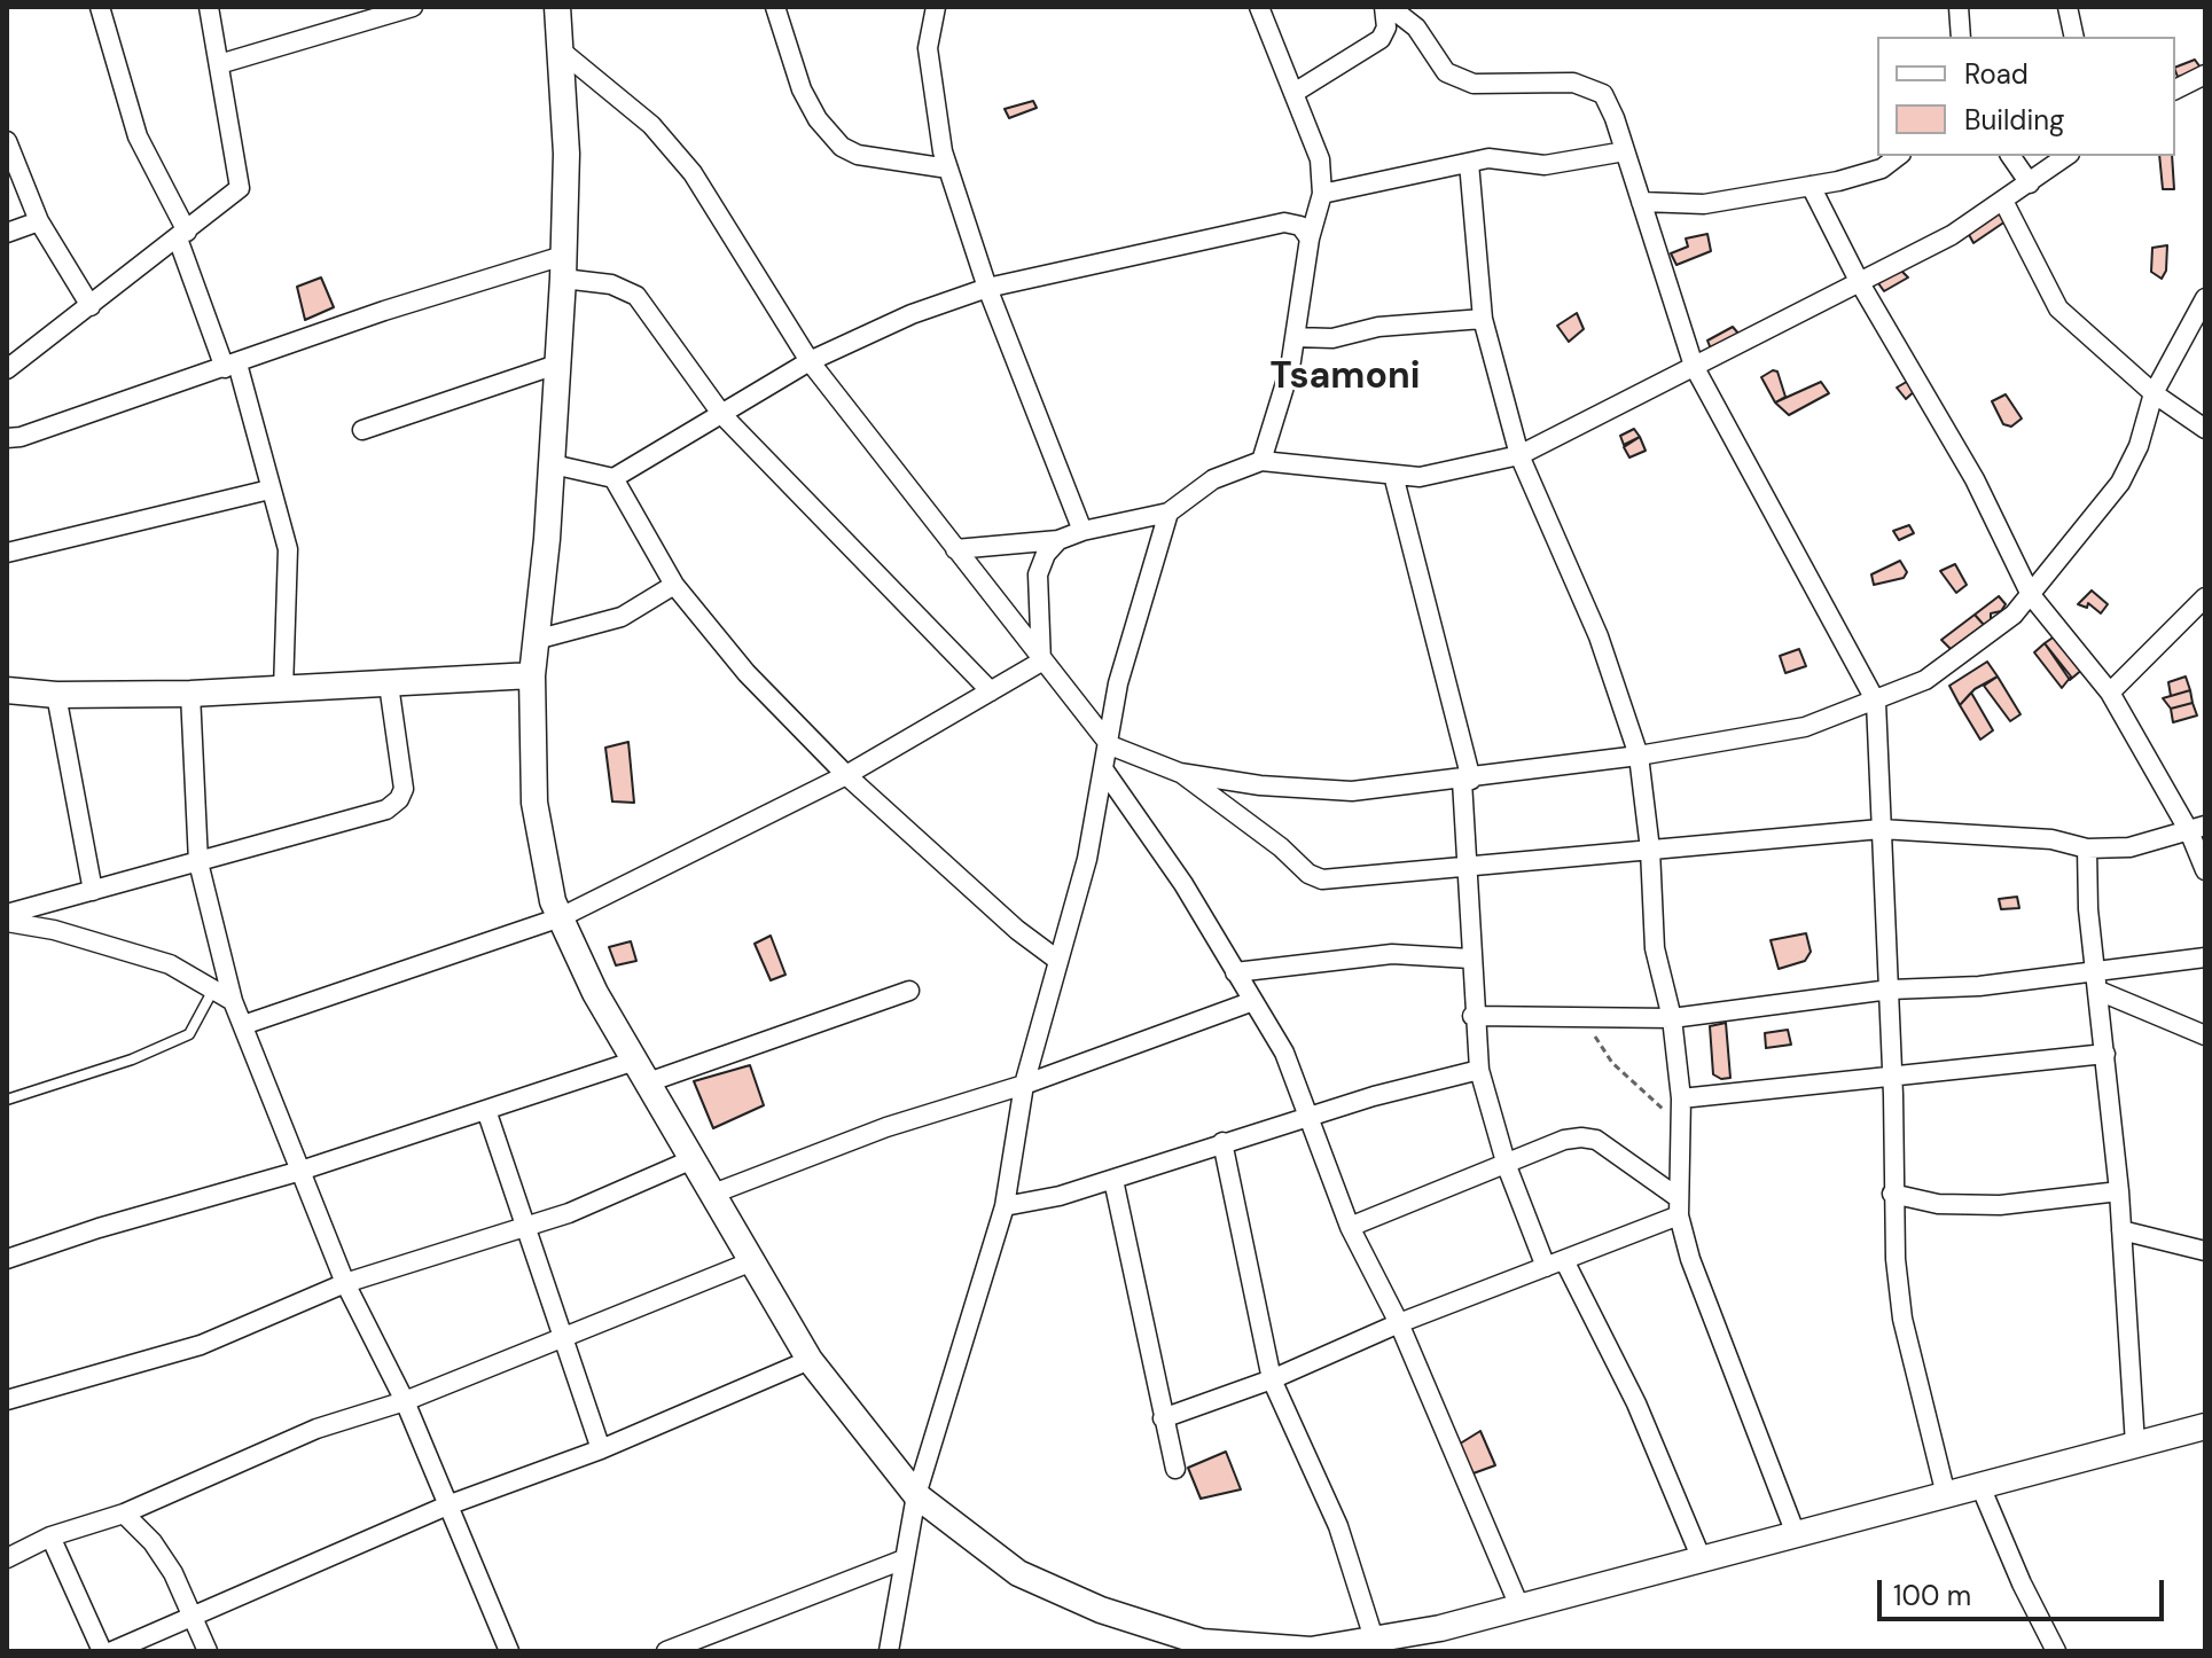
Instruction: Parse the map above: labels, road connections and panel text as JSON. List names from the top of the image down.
{
  "districts": ["Tsamoni"],
  "legend": ["Road", "Building"],
  "scale_bar": "100 m"
}
